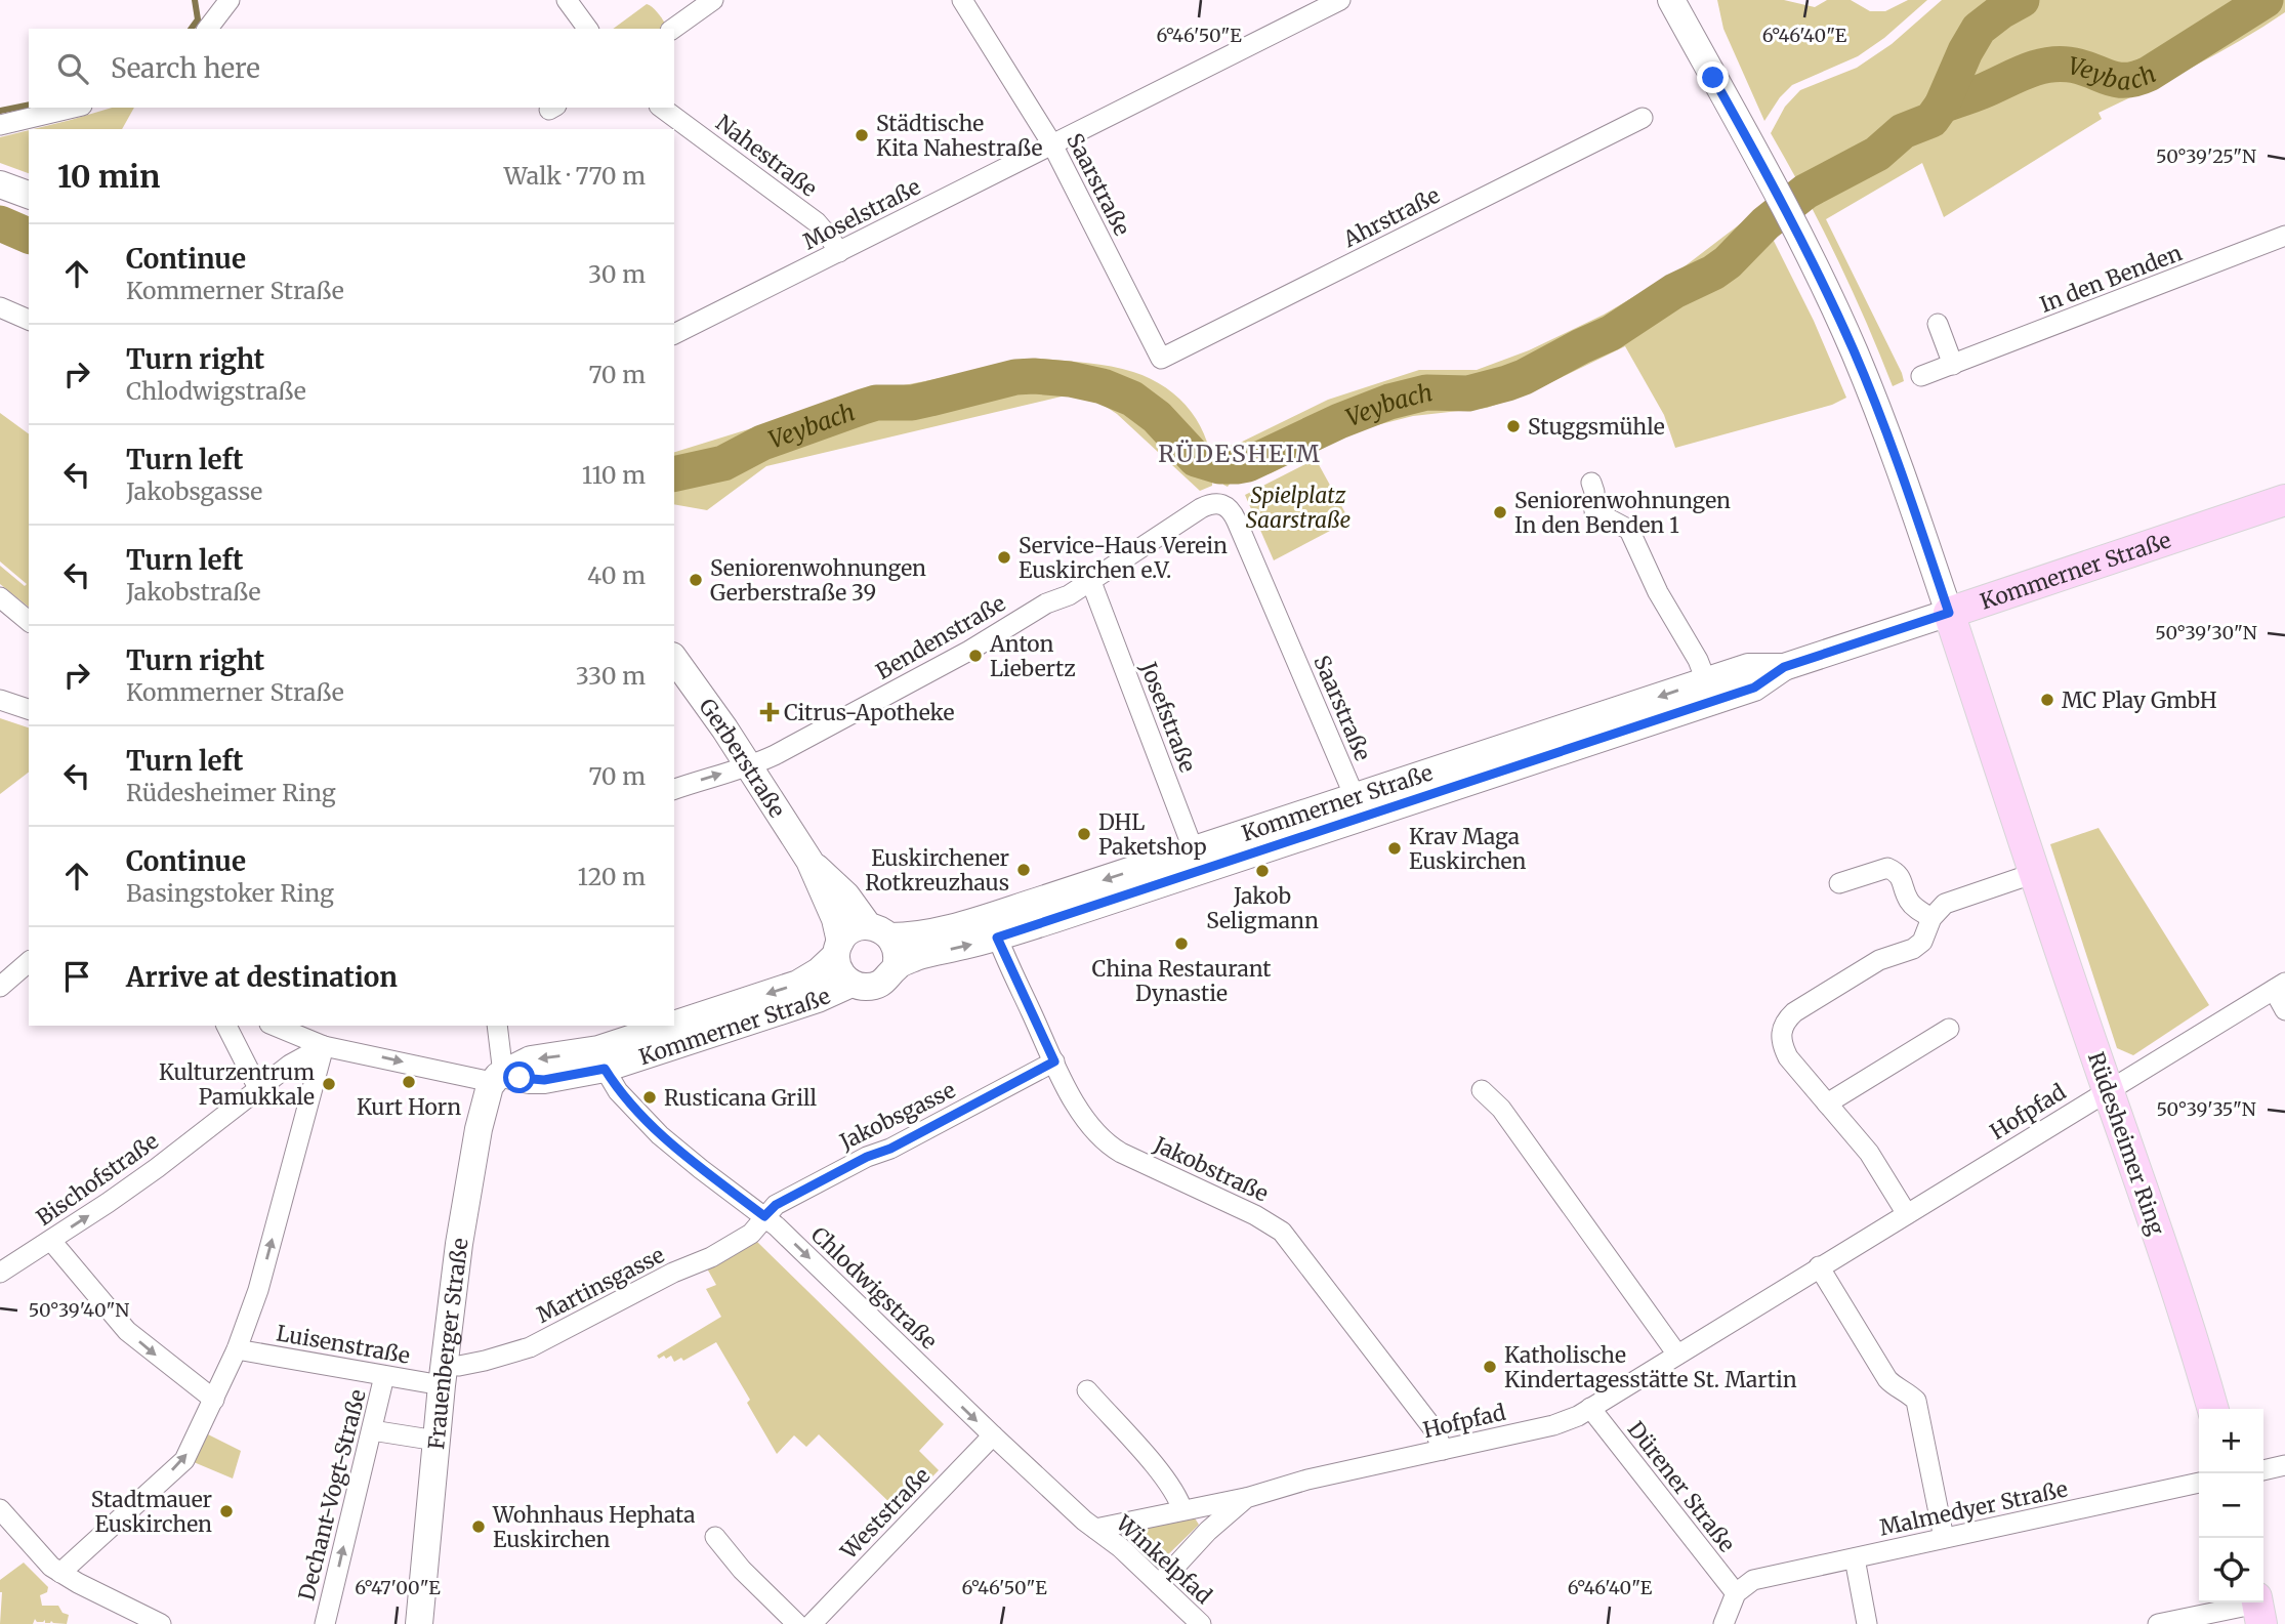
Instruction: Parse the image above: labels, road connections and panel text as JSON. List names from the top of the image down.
{
  "streets": {
    "main road": ["Kommerner Straße", "Rüdesheimer Ring"],
    "street": [
      "Nahestraße",
      "Saarstraße",
      "Moselstraße",
      "Ahrstraße",
      "In den Benden",
      "Bendenstraße",
      "Josefstraße",
      "Gerberstraße",
      "Hofpfad",
      "Jakobsgasse",
      "Jakobstraße",
      "Bischofstraße",
      "Martinsgasse",
      "Chlodwigstraße",
      "Luisenstraße",
      "Frauenberger Straße",
      "Dürener Straße",
      "Dechant-Vogt-Straße",
      "Malmedyer Straße",
      "Weststraße",
      "Winkelpfad"
    ]
  },
  "crossings": [
    ["Nahestraße", "Moselstraße"],
    ["Saarstraße", "Moselstraße"],
    ["Saarstraße", "Ahrstraße"],
    ["Saarstraße", "Kommerner Straße"],
    ["Saarstraße", "Bendenstraße"],
    ["Kommerner Straße", "Josefstraße"],
    ["Kommerner Straße", "Gerberstraße"],
    ["Kommerner Straße", "Rüdesheimer Ring"],
    ["Kommerner Straße", "Jakobstraße"],
    ["Kommerner Straße", "Bischofstraße"],
    ["Kommerner Straße", "Chlodwigstraße"],
    ["Kommerner Straße", "Frauenberger Straße"],
    ["Bendenstraße", "Josefstraße"],
    ["Bendenstraße", "Gerberstraße"],
    ["Hofpfad", "Rüdesheimer Ring"],
    ["Hofpfad", "Jakobstraße"],
    ["Hofpfad", "Chlodwigstraße"],
    ["Hofpfad", "Dürener Straße"],
    ["Hofpfad", "Winkelpfad"],
    ["Jakobsgasse", "Jakobstraße"],
    ["Jakobsgasse", "Martinsgasse"],
    ["Jakobsgasse", "Chlodwigstraße"],
    ["Martinsgasse", "Chlodwigstraße"],
    ["Martinsgasse", "Luisenstraße"],
    ["Martinsgasse", "Frauenberger Straße"],
    ["Chlodwigstraße", "Weststraße"],
    ["Chlodwigstraße", "Winkelpfad"],
    ["Luisenstraße", "Frauenberger Straße"],
    ["Luisenstraße", "Dechant-Vogt-Straße"],
    ["Dürener Straße", "Malmedyer Straße"]
  ],
  "one_way": ["Bischofstraße", "Chlodwigstraße", "Dechant-Vogt-Straße"],
  "districts": ["RÜDESHEIM"],
  "water": ["Veybach"],
  "parks": ["Spielplatz Saarstraße"],
  "places": {
    "other": [
      "Städtische Kita Nahestraße",
      "Stuggsmühle",
      "Seniorenwohnungen In den Benden 1",
      "Service-Haus Verein Euskirchen e.V.",
      "Seniorenwohnungen Gerberstraße 39",
      "Anton Liebertz",
      "MC Play GmbH",
      "DHL Paketshop",
      "Krav Maga Euskirchen",
      "Euskirchener Rotkreuzhaus",
      "Jakob Seligmann",
      "China Restaurant Dynastie",
      "Kurt Horn",
      "Kulturzentrum Pamukkale",
      "Rusticana Grill",
      "Katholische Kindertagesstätte St. Martin",
      "Stadtmauer Euskirchen",
      "Wohnhaus Hephata Euskirchen"
    ],
    "health": ["Citrus-Apotheke"]
  },
  "page": {
    "search": "Search here",
    "heading": ["10 min", "Walk · 770 m"],
    "list": [
      ["Continue", "Kommerner Straße", "30 m"],
      ["Turn right", "Chlodwigstraße", "70 m"],
      ["Turn left", "Jakobsgasse", "110 m"],
      ["Turn left", "Jakobstraße", "40 m"],
      ["Turn right", "Kommerner Straße", "330 m"],
      ["Turn left", "Rüdesheimer Ring", "70 m"],
      ["Continue", "Basingstoker Ring", "120 m"],
      "Arrive at destination"
    ],
    "map_buttons": ["+", "−"]
  },
  "coordinates": [
    "6°46'50\"E",
    "6°46'40\"E",
    "50°39'25\"N",
    "50°39'30\"N",
    "50°39'35\"N",
    "50°39'40\"N",
    "6°47'00\"E"
  ]
}
